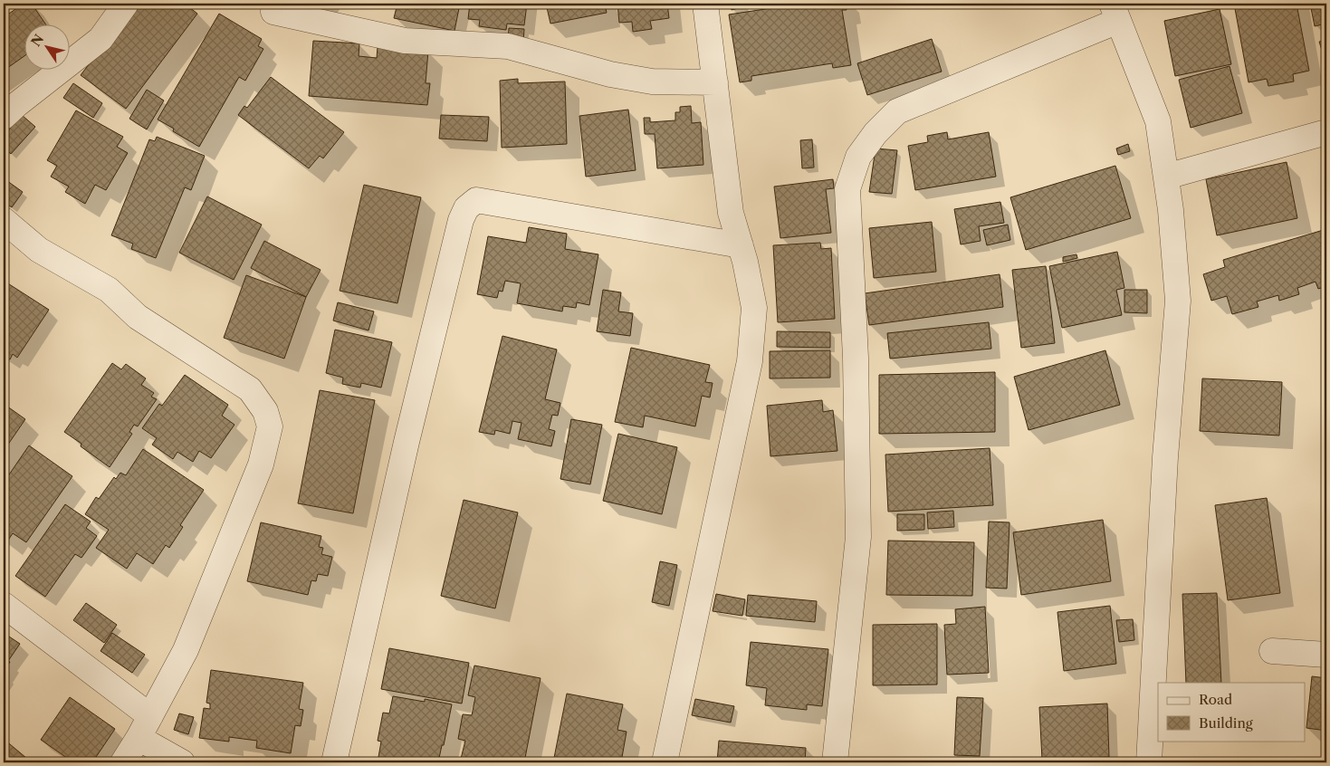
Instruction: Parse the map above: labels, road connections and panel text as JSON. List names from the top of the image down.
{
  "legend": ["Road", "Building"],
  "north": "top left"
}
